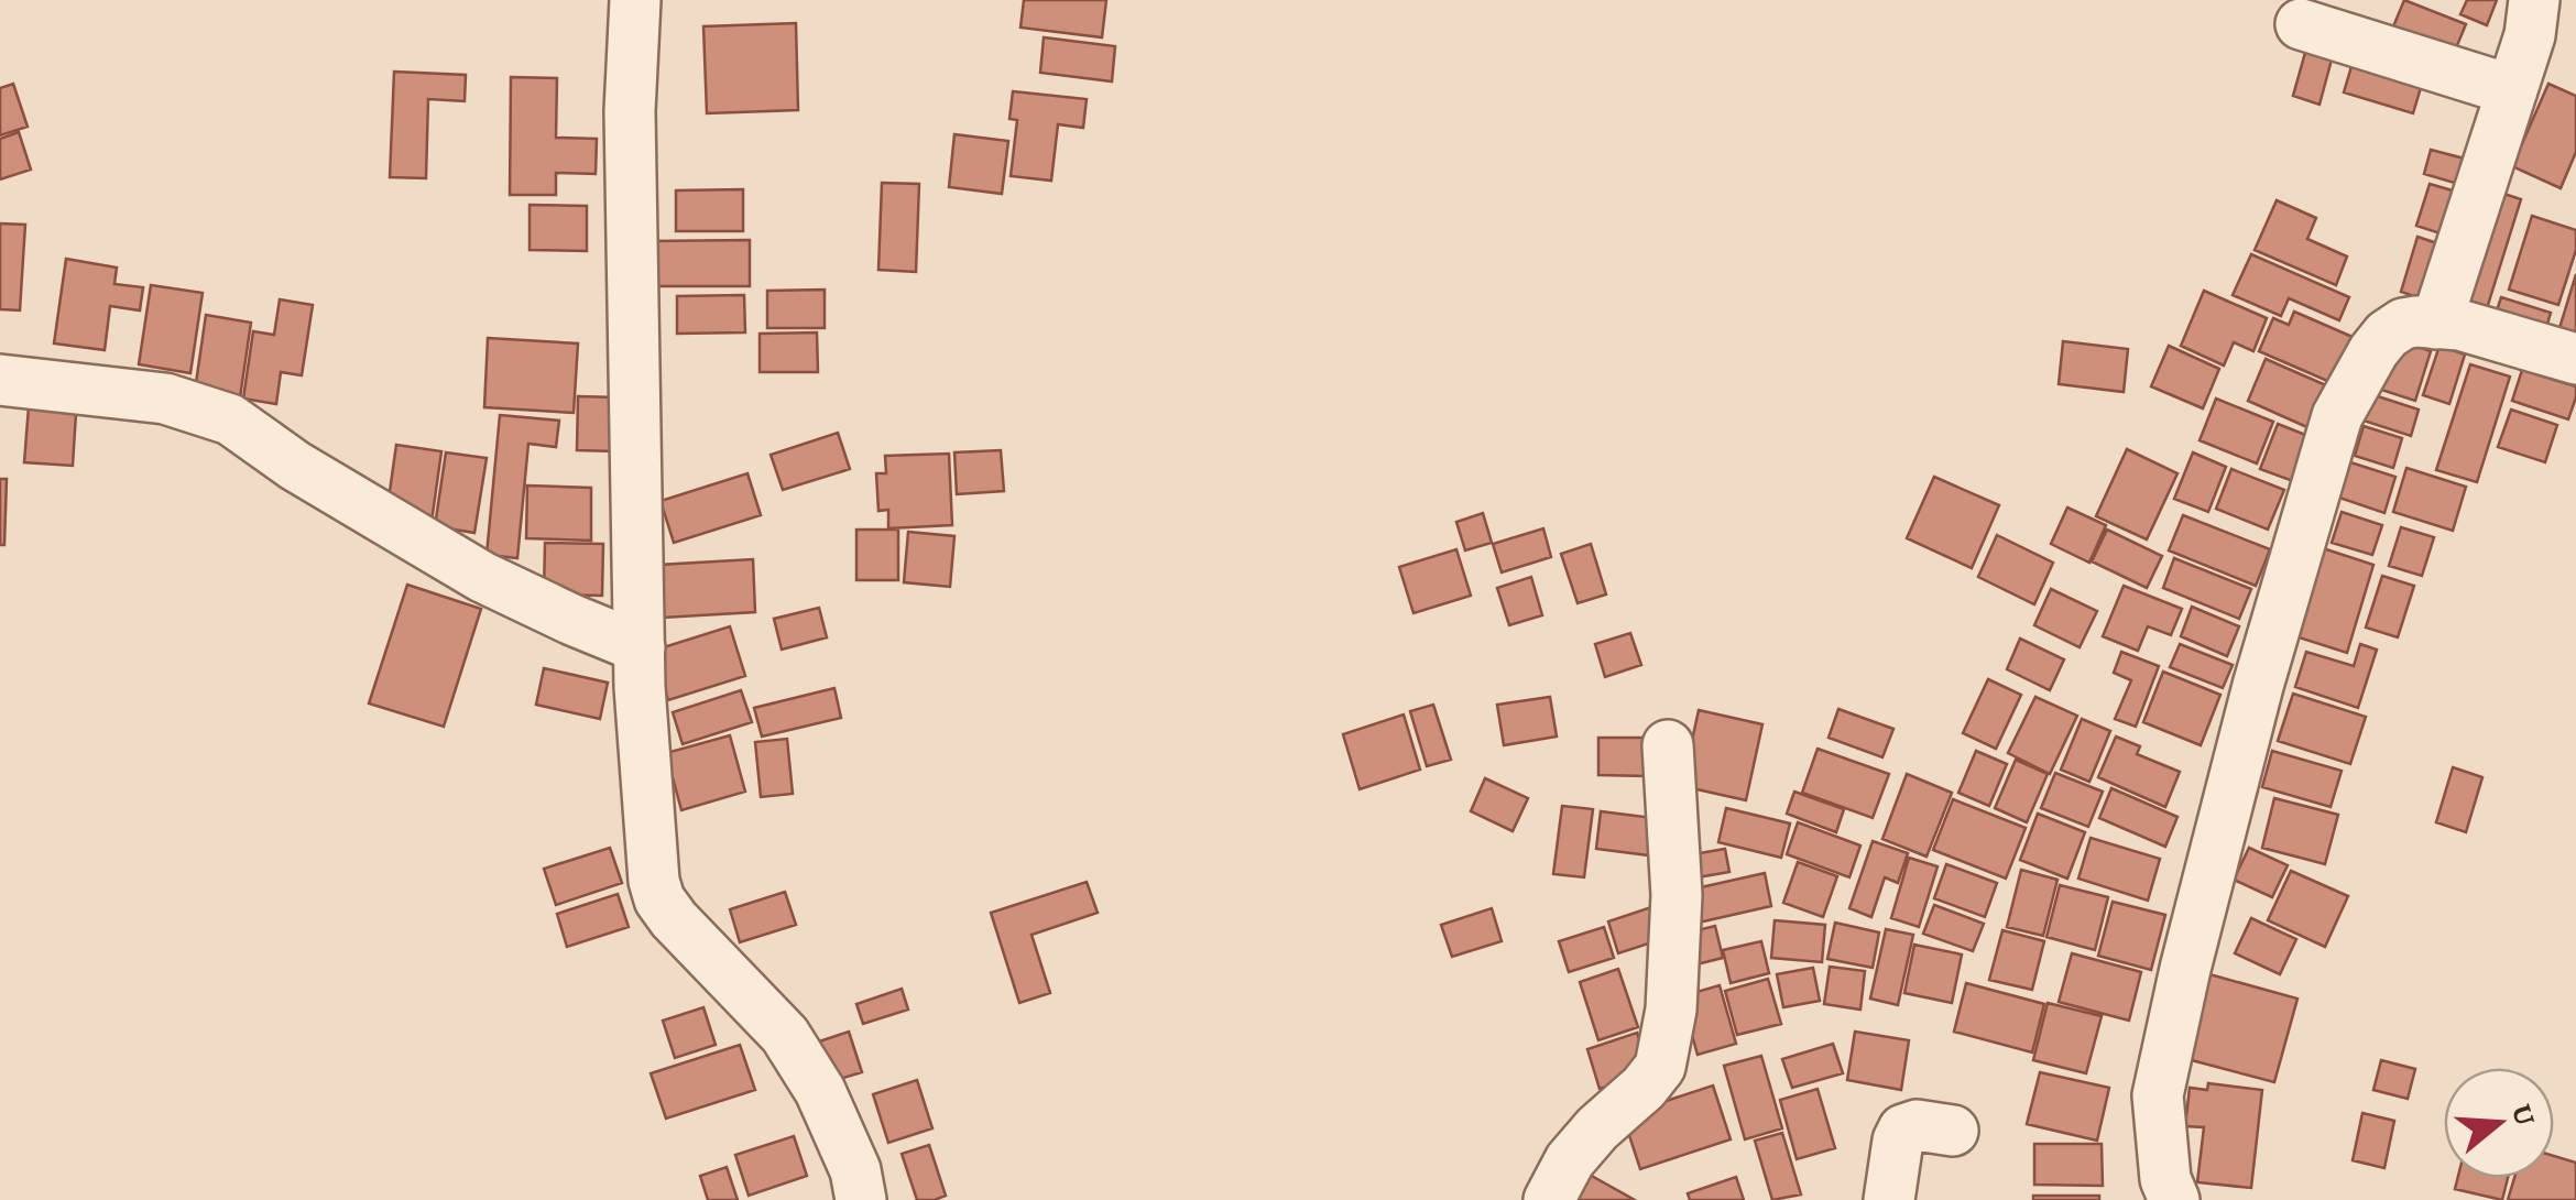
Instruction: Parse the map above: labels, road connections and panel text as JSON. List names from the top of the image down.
{
  "north": "right"
}
